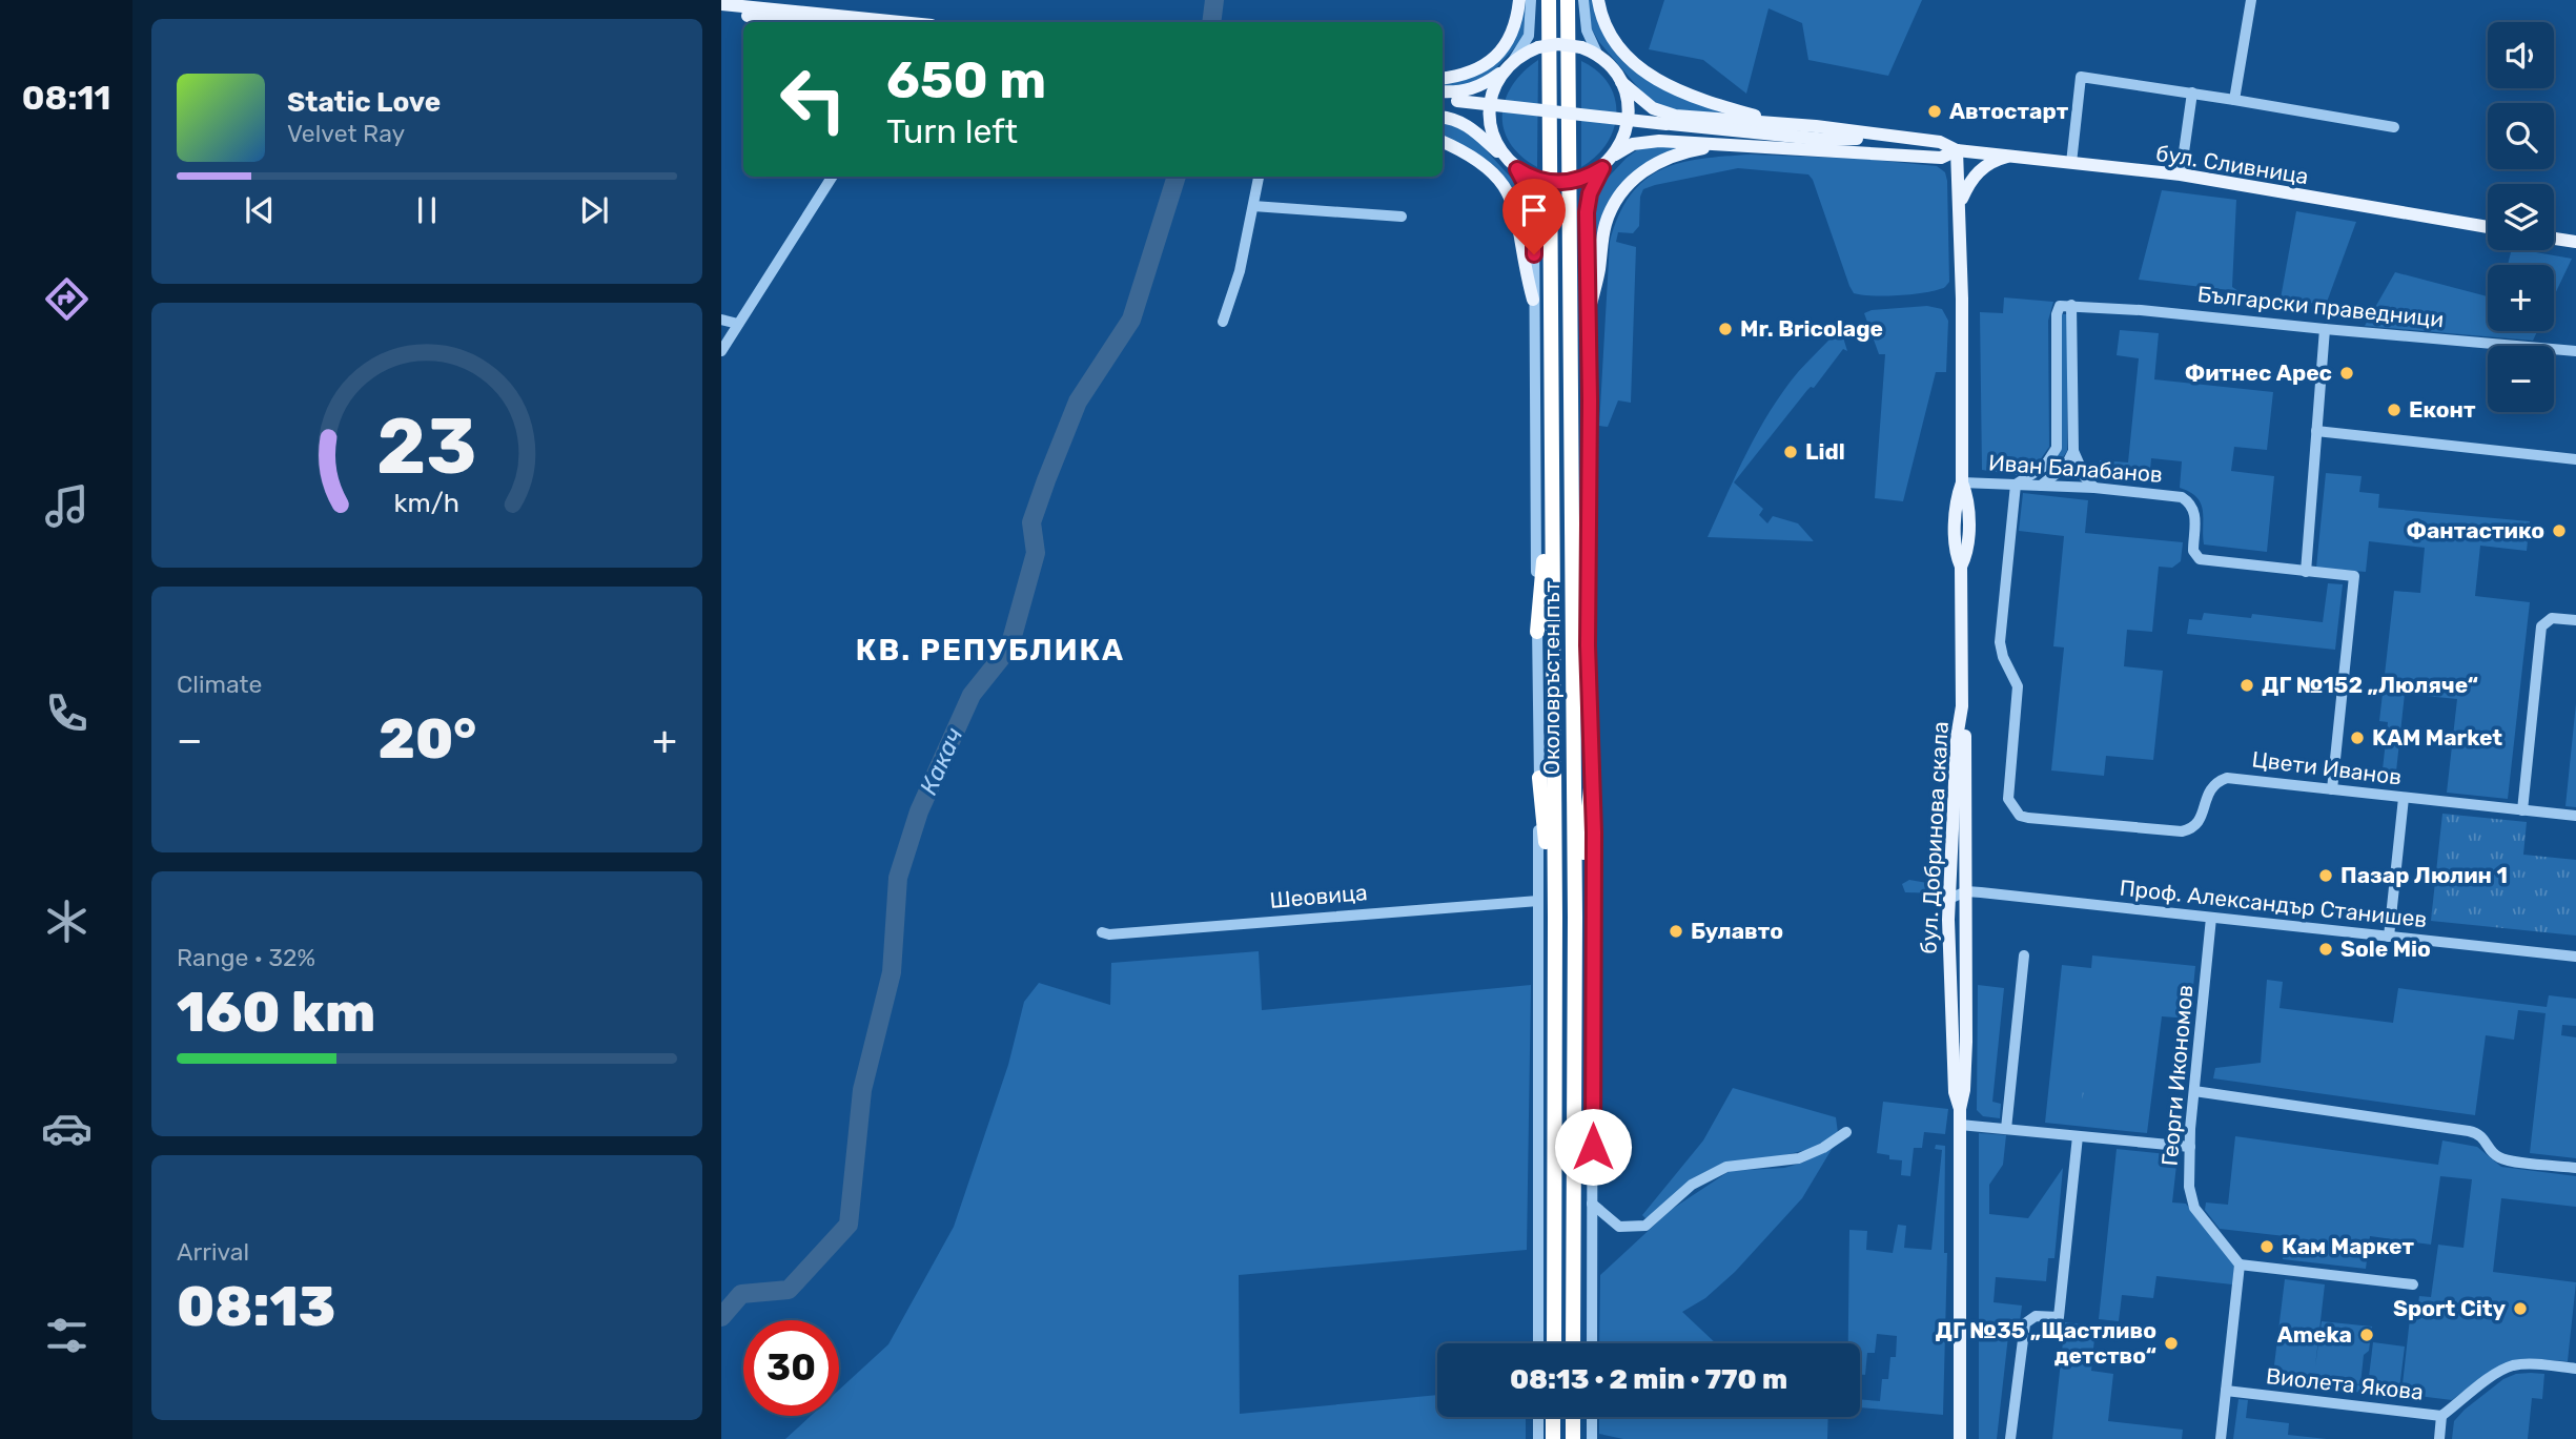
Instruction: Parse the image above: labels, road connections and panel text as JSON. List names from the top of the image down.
{
  "streets": {
    "highway": ["Околовръстен път"],
    "main road": ["бул. Сливница", "бул. Добринова скала"],
    "street": [
      "Български праведници",
      "Иван Балабанов",
      "Цвети Иванов",
      "Шеовица",
      "Проф. Александър Станишев",
      "Георги Икономов",
      "Виолета Якова"
    ]
  },
  "crossings": [
    ["бул. Сливница", "Околовръстен път"],
    ["бул. Сливница", "бул. Добринова скала"],
    ["Иван Балабанов", "Цвети Иванов"],
    ["Иван Балабанов", "бул. Добринова скала"],
    ["Околовръстен път", "Шеовица"],
    ["бул. Добринова скала", "Проф. Александър Станишев"],
    ["Проф. Александър Станишев", "Георги Икономов"]
  ],
  "districts": ["КВ. РЕПУБЛИКА"],
  "water": ["Какач"],
  "places": [
    "Автостарт",
    "Mr. Bricolage",
    "Фитнес Арес",
    "Еконт",
    "Lidl",
    "Фантастико",
    "ДГ №152 „Люляче“",
    "KAM Market",
    "Пазар Люлин 1",
    "Булавто",
    "Sole Mio",
    "Кам Маркет",
    "Sport City",
    "Ameka",
    "ДГ №35 „Щастливо детство“"
  ],
  "page": {
    "tabs": "08:11",
    "map_buttons": ["+", "−"],
    "turn": ["650 m", "Turn left"],
    "song": ["Static Love", "Velvet Ray"],
    "tile": [
      "Climate",
      ["Range · 32%", "160 km"],
      ["Arrival", "08:13"]
    ],
    "heat": ["−", "20°", "+"],
    "limit": "30",
    "trip": "08:13 · 2 min · 770 m",
    "gauge": ["23", "km/h"]
  }
}
